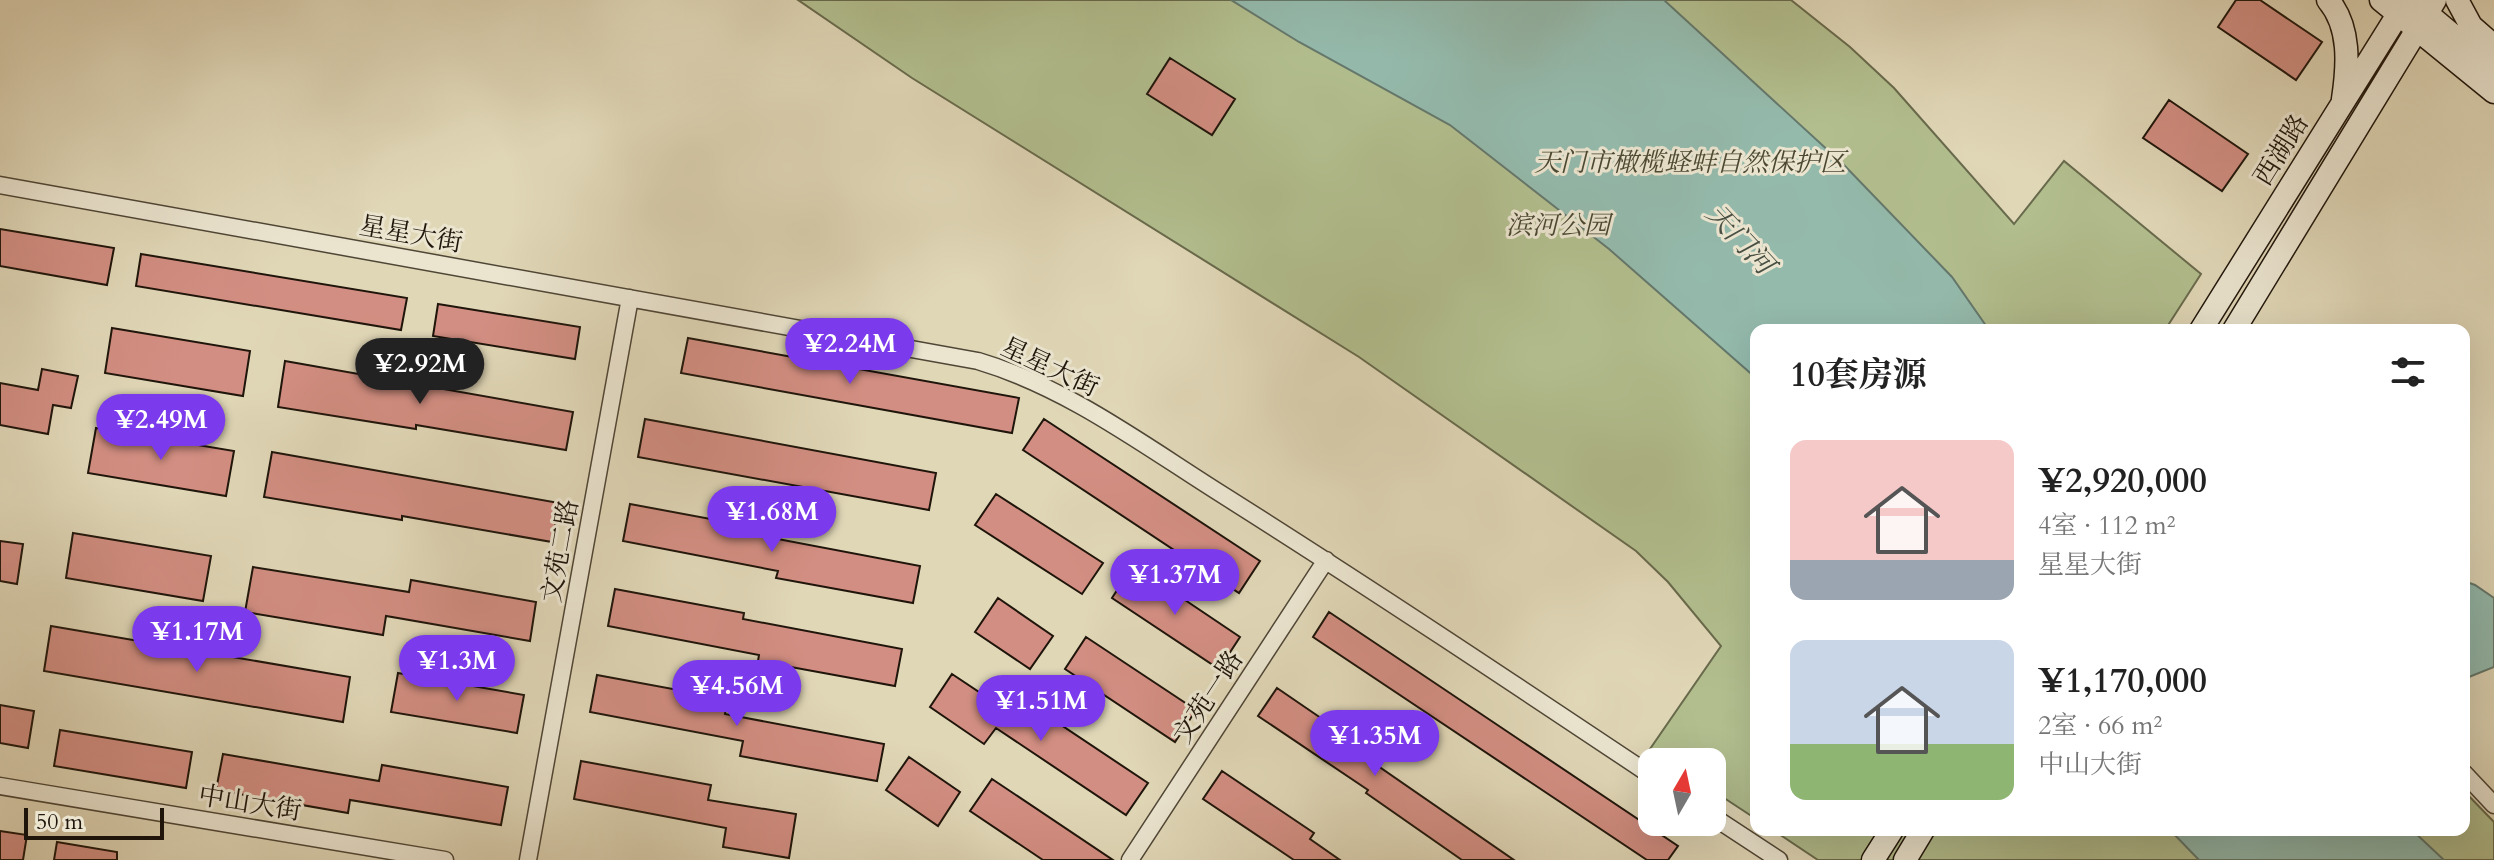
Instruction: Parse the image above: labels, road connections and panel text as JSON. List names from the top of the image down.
{
  "streets": {
    "main road": ["西湖路"],
    "street": [
      "星星大街",
      "文苑二路",
      "文苑一路",
      "中山大街"
    ]
  },
  "crossings": [
    ["星星大街", "文苑二路"],
    ["星星大街", "文苑一路"]
  ],
  "water": ["天门河"],
  "parks": ["天门市橄榄蛏蚌自然保护区", "滨河公园"],
  "scale_bar": "50 m",
  "north": "top",
  "page": {
    "price": [
      "¥2.24M",
      "¥2.92M",
      "¥2.49M",
      "¥1.68M",
      "¥1.37M",
      "¥1.17M",
      "¥1.3M",
      "¥4.56M",
      "¥1.51M",
      "¥1.35M"
    ],
    "heading": "10套房源",
    "list": [
      {
        "name": "¥2,920,000",
        "note": "4室 · 112 m² · 星星大街"
      },
      {
        "name": "¥1,170,000",
        "note": "2室 · 66 m² · 中山大街"
      }
    ],
    "scale": "50 m"
  }
}
